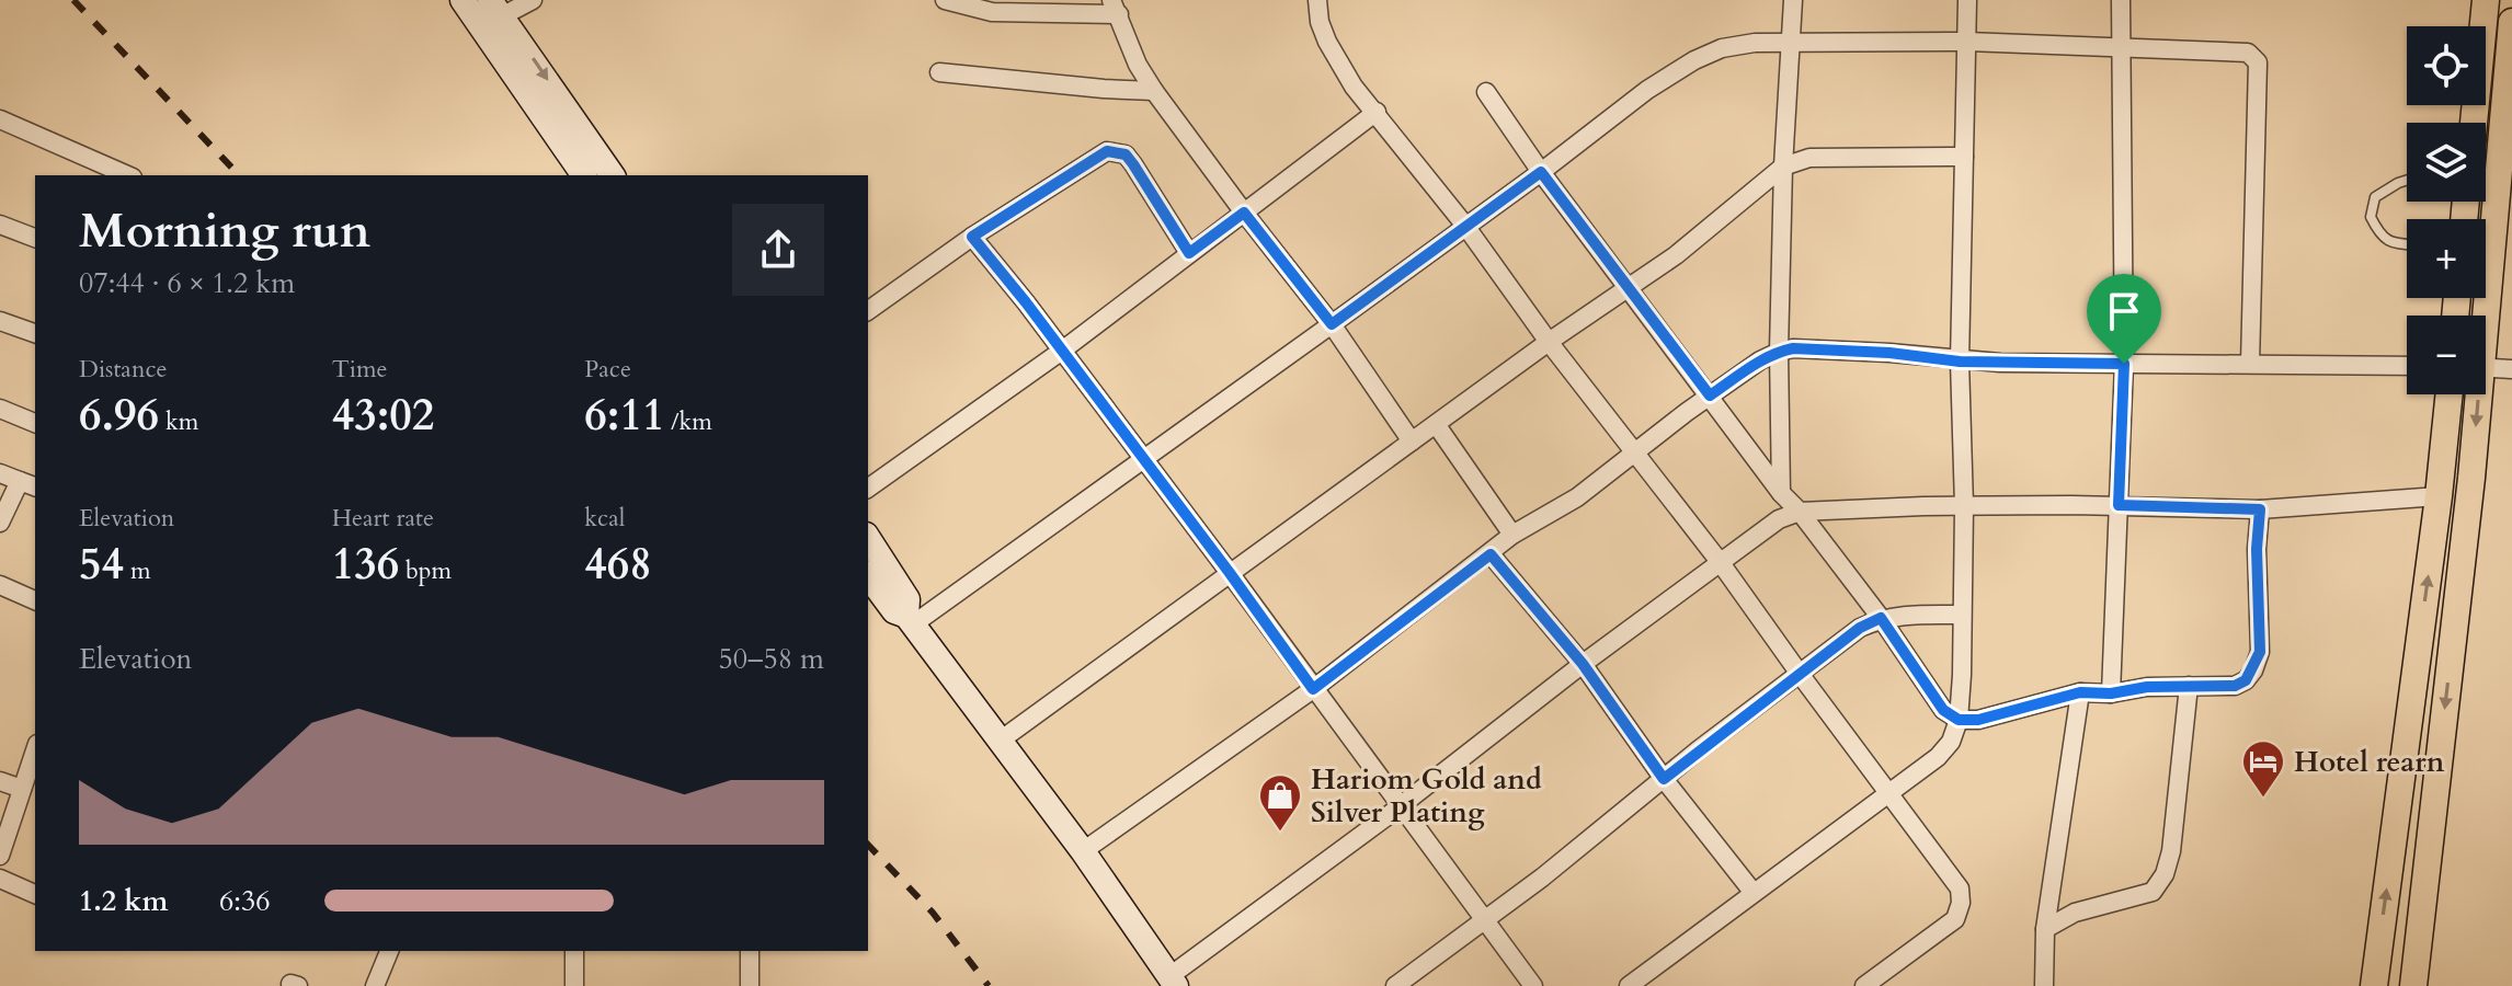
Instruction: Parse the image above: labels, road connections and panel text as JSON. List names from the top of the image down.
{
  "places": {
    "hotel": ["Hotel rearn"],
    "shop": ["Hariom Gold and Silver Plating"]
  },
  "page": {
    "map_buttons": ["+", "−"],
    "heading": ["Morning run", "07:44 · 6 × 1.2 km"],
    "stats": [
      ["Distance", "6.96 km"],
      ["Time", "43:02"],
      ["Pace", "6:11 /km"],
      ["Elevation", "54 m"],
      ["Heart rate", "136 bpm"],
      ["kcal", "468"]
    ],
    "chart": ["Elevation", "50–58 m"],
    "list": [
      {
        "name": "1.2 km",
        "note": "6:36"
      }
    ]
  }
}
